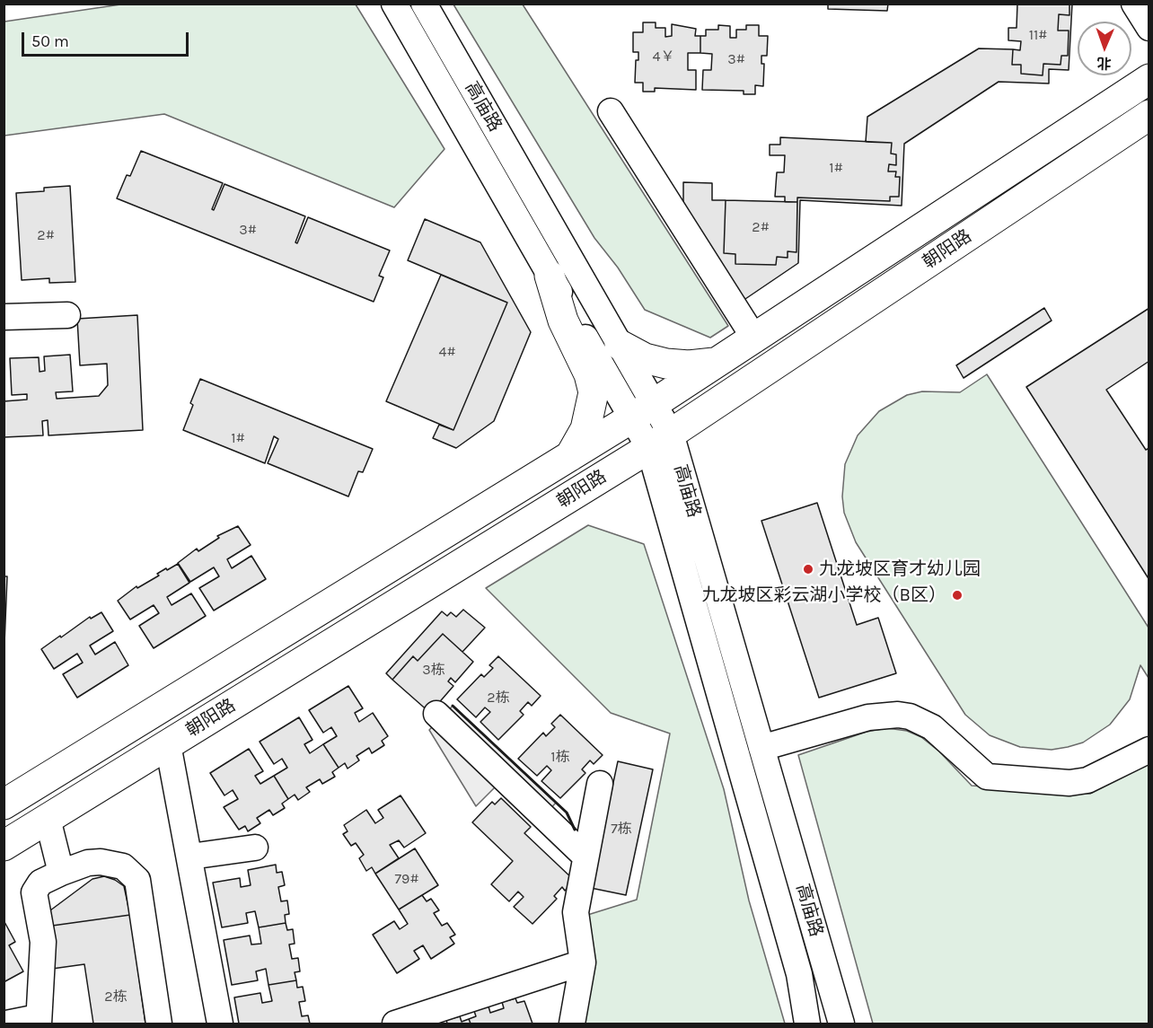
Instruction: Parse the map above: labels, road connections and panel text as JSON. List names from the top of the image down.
{
  "streets": {
    "main road": ["朝阳路"],
    "street": ["高庙路"]
  },
  "crossings": [
    ["高庙路", "朝阳路"]
  ],
  "places": ["九龙坡区育才幼儿园", "九龙坡区彩云湖小学校（B区）"],
  "house_numbers": [
    "11#",
    "4￥",
    "3#",
    "1#",
    "2#",
    "3#",
    "2#",
    "4#",
    "1#",
    "3栋",
    "2栋",
    "1栋",
    "7栋",
    "79#",
    "2栋"
  ],
  "scale_bar": "50 m",
  "north": "bottom"
}
